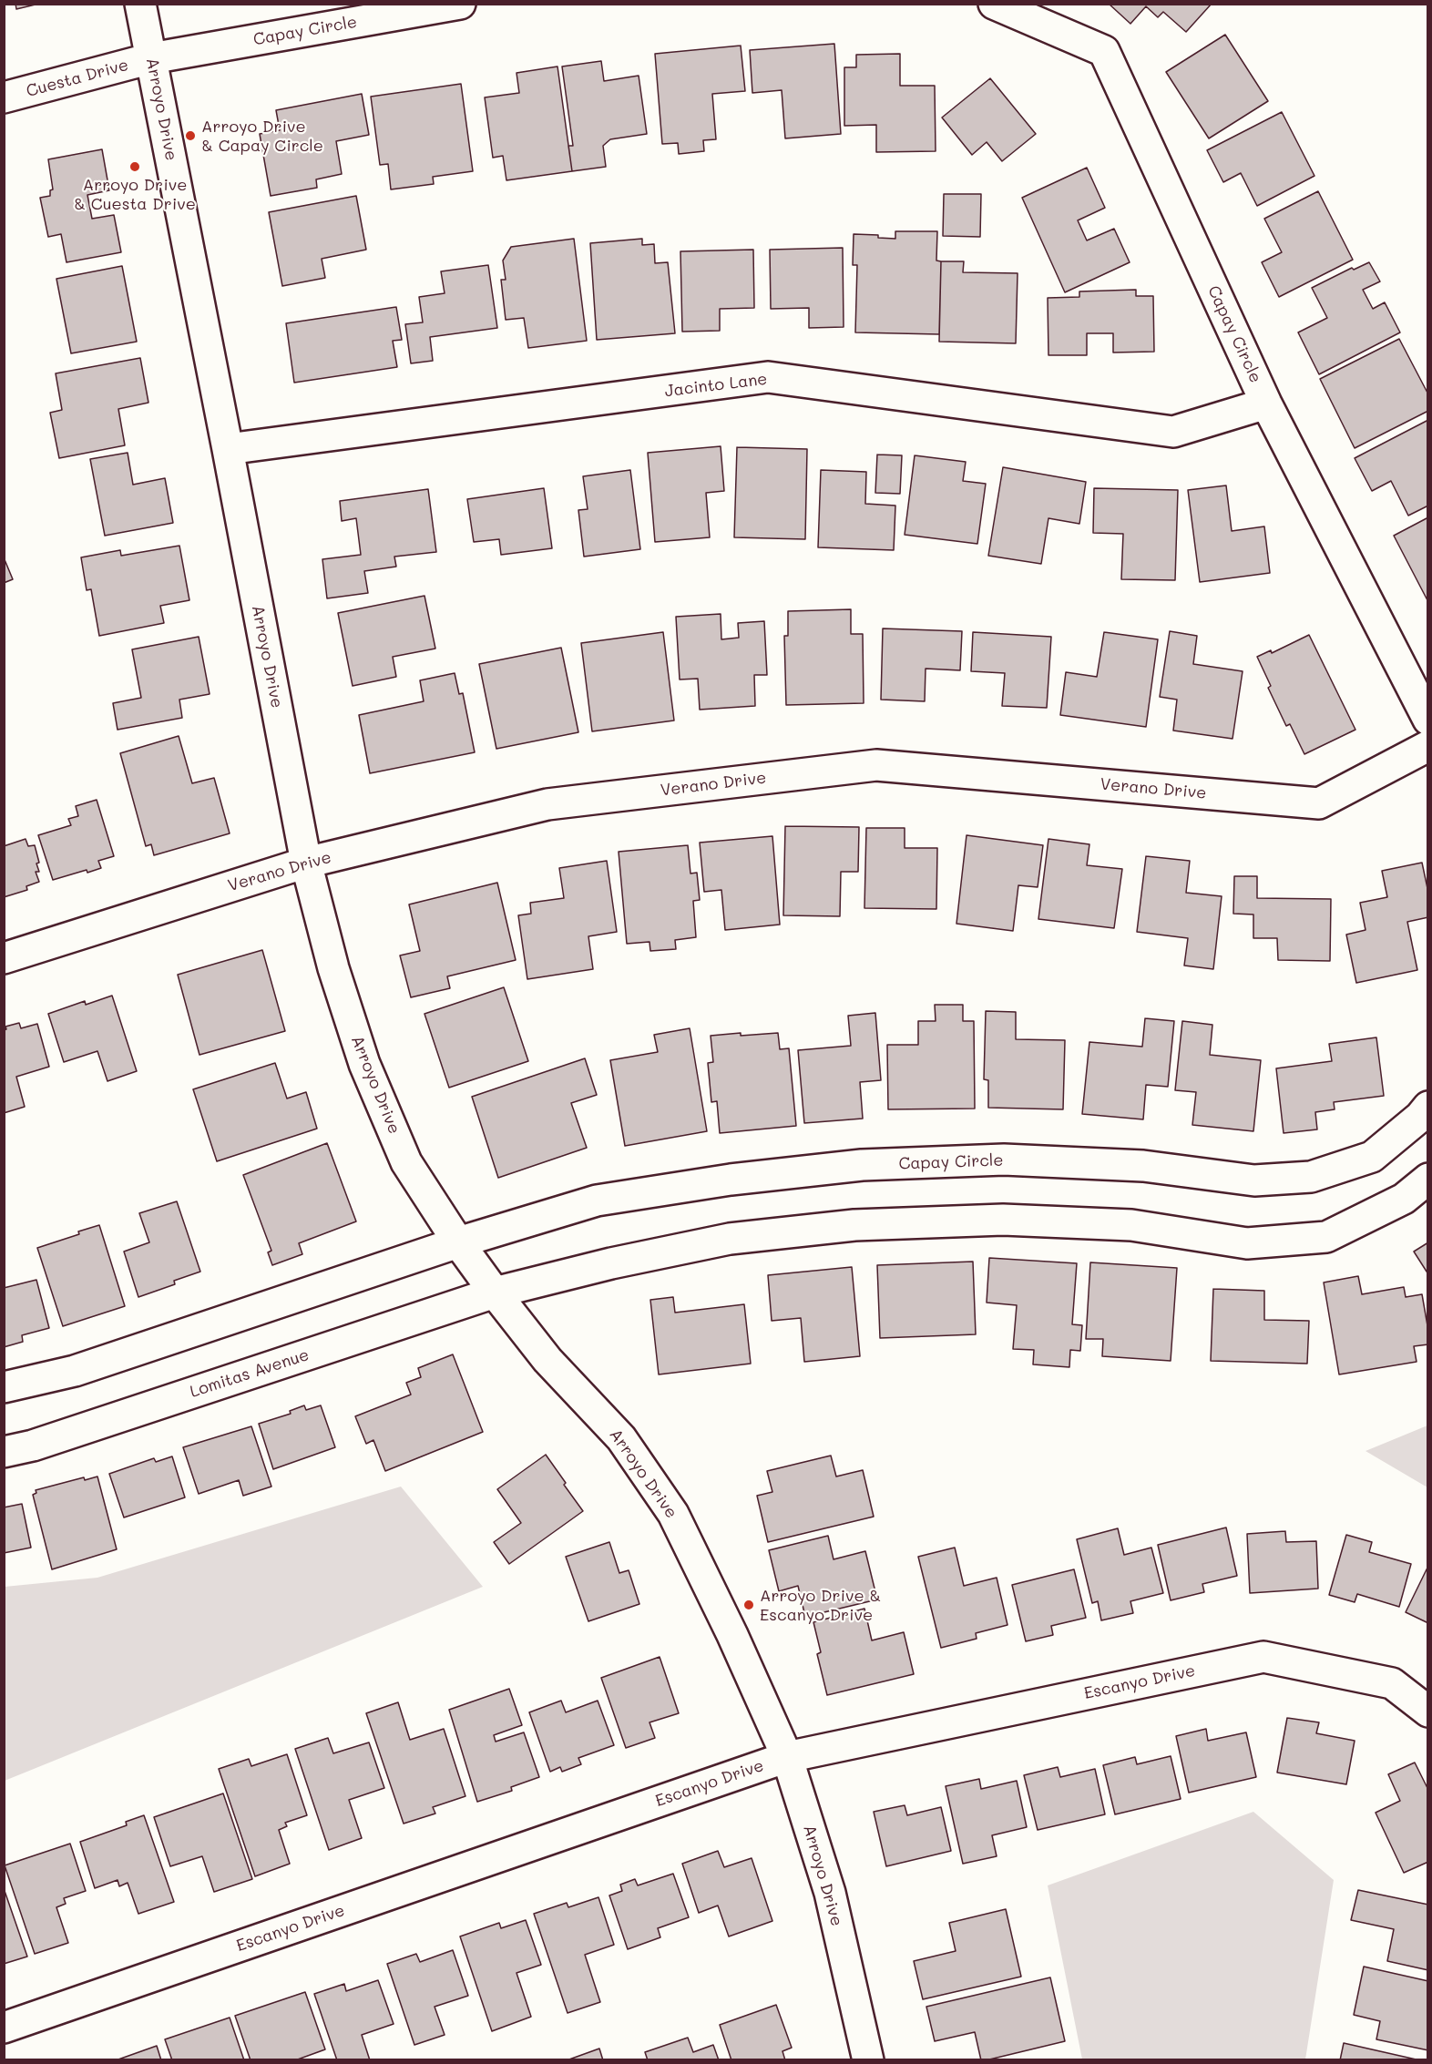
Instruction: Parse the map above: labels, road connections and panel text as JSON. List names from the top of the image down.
{
  "streets": {
    "street": [
      "Capay Circle",
      "Cuesta Drive",
      "Arroyo Drive",
      "Jacinto Lane",
      "Verano Drive",
      "Lomitas Avenue",
      "Escanyo Drive"
    ]
  },
  "crossings": [
    ["Capay Circle", "Cuesta Drive"],
    ["Capay Circle", "Arroyo Drive"],
    ["Capay Circle", "Jacinto Lane"],
    ["Cuesta Drive", "Arroyo Drive"],
    ["Arroyo Drive", "Jacinto Lane"],
    ["Arroyo Drive", "Verano Drive"],
    ["Arroyo Drive", "Lomitas Avenue"],
    ["Arroyo Drive", "Escanyo Drive"]
  ],
  "places": ["Arroyo Drive & Capay Circle", "Arroyo Drive & Cuesta Drive", "Arroyo Drive & Escanyo Drive"]
}
